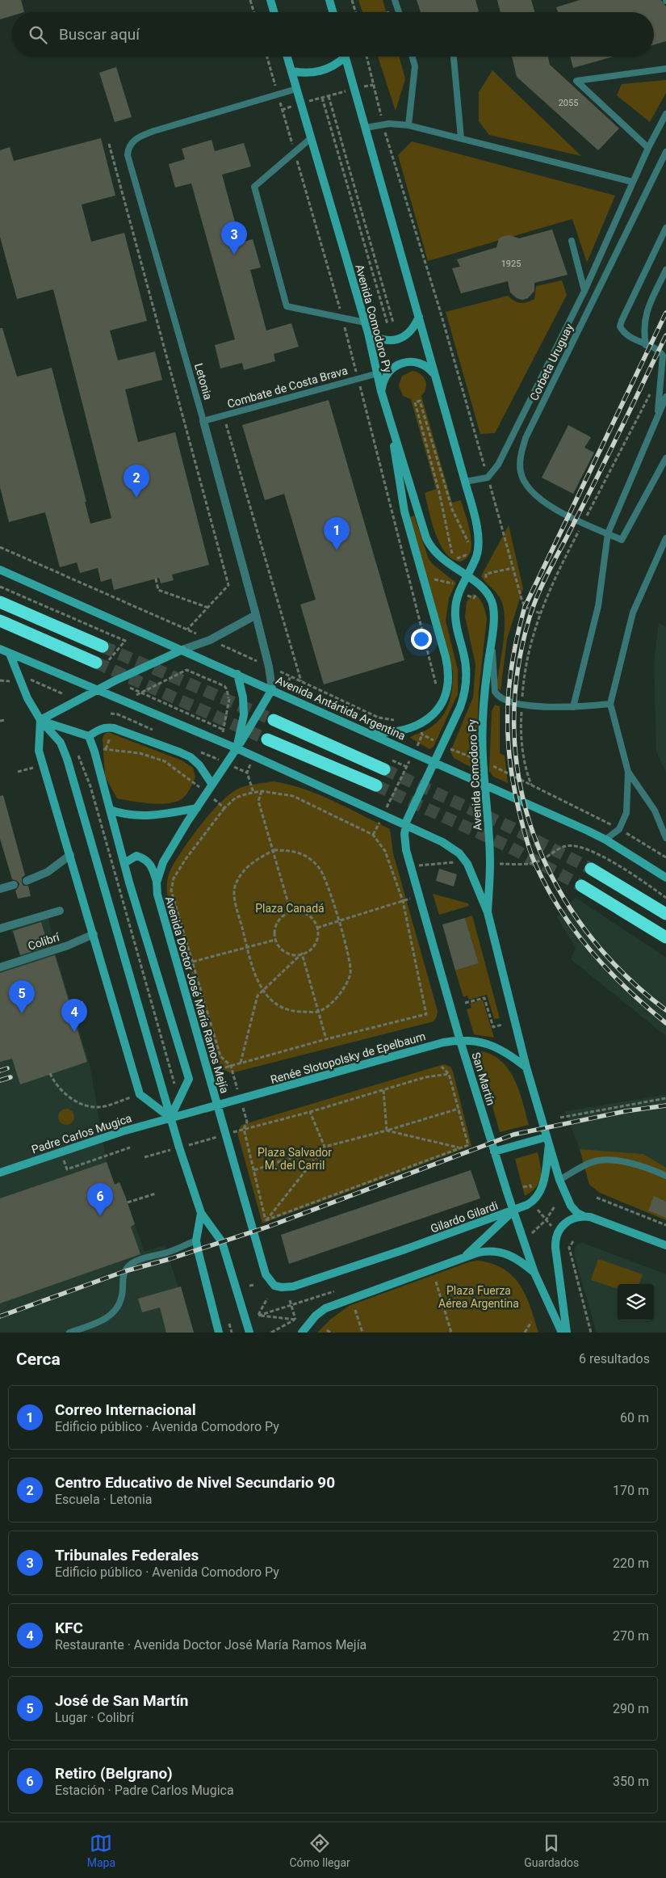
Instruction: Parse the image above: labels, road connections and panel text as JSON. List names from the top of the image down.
{
  "streets": {
    "main road": [
      "Avenida Comodoro Py",
      "Avenida Antártida Argentina",
      "Avenida Doctor José María Ramos Mejía",
      "Renée Slotopolsky de Epelbaum",
      "San Martín",
      "Padre Carlos Mugica",
      "Gilardo Gilardi"
    ],
    "street": ["Letonia", "Colibrí"],
    "lane": ["Corbeta Uruguay", "Combate de Costa Brava"]
  },
  "crossings": [
    ["Avenida Comodoro Py", "Letonia"],
    ["Avenida Comodoro Py", "Combate de Costa Brava"],
    ["Avenida Comodoro Py", "Avenida Antártida Argentina"],
    ["Avenida Comodoro Py", "San Martín"],
    ["Letonia", "Combate de Costa Brava"],
    ["Letonia", "Avenida Antártida Argentina"],
    ["Avenida Antártida Argentina", "Avenida Doctor José María Ramos Mejía"],
    ["Avenida Doctor José María Ramos Mejía", "Renée Slotopolsky de Epelbaum"],
    ["Avenida Doctor José María Ramos Mejía", "Gilardo Gilardi"],
    ["Renée Slotopolsky de Epelbaum", "San Martín"],
    ["Renée Slotopolsky de Epelbaum", "Padre Carlos Mugica"],
    ["San Martín", "Gilardo Gilardi"]
  ],
  "parks": ["Plaza Canadá", "Plaza Salvador M. del Carril", "Plaza Fuerza Aérea Argentina"],
  "house_numbers": ["2055", "1925"],
  "page": {
    "search": "Buscar aquí",
    "pins": [
      "3",
      "2",
      "1",
      "5",
      "4",
      "6"
    ],
    "heading": ["Cerca", "6 resultados"],
    "list": [
      {
        "mark": "1",
        "name": "Correo Internacional",
        "note": "Edificio público · Avenida Comodoro Py",
        "value": "60 m"
      },
      {
        "mark": "2",
        "name": "Centro Educativo de Nivel Secundario 90",
        "note": "Escuela · Letonia",
        "value": "170 m"
      },
      {
        "mark": "3",
        "name": "Tribunales Federales",
        "note": "Edificio público · Avenida Comodoro Py",
        "value": "220 m"
      },
      {
        "mark": "4",
        "name": "KFC",
        "note": "Restaurante · Avenida Doctor José María Ramos Mejía",
        "value": "270 m"
      },
      {
        "mark": "5",
        "name": "José de San Martín",
        "note": "Lugar · Colibrí",
        "value": "290 m"
      },
      {
        "mark": "6",
        "name": "Retiro (Belgrano)",
        "note": "Estación · Padre Carlos Mugica",
        "value": "350 m"
      }
    ],
    "nav": ["Mapa", "Cómo llegar", "Guardados"]
  }
}
